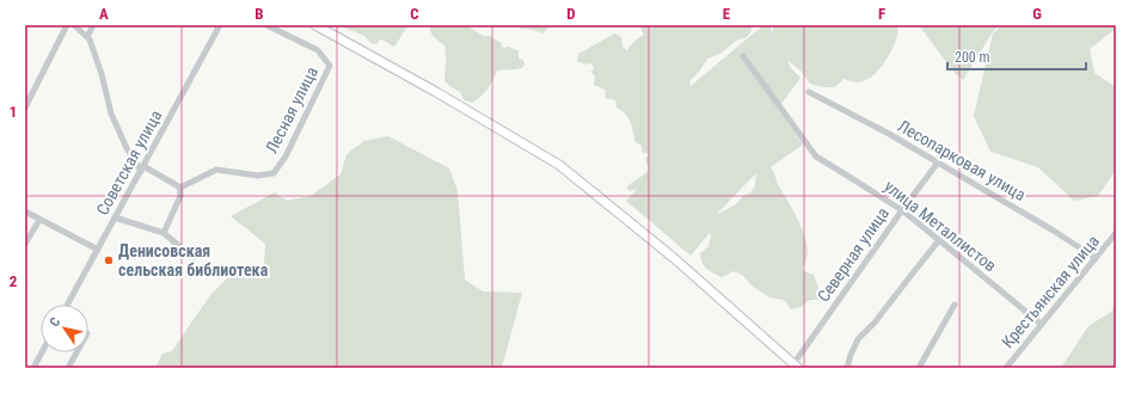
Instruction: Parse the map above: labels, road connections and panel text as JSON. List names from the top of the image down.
{
  "streets": {
    "street": [
      "Лесная улица",
      "Лесопарковая улица",
      "Советская улица",
      "улица Металлистов",
      "Северная улица",
      "Крестьянская улица"
    ]
  },
  "crossings": [
    ["Лесопарковая улица", "Северная улица"],
    ["Лесопарковая улица", "Крестьянская улица"],
    ["улица Металлистов", "Северная улица"],
    ["улица Металлистов", "Крестьянская улица"]
  ],
  "places": ["Денисовская сельская библиотека"],
  "scale_bar": "200 m",
  "north": "top left",
  "grid": {
    "columns": [
      "A",
      "B",
      "C",
      "D",
      "E",
      "F",
      "G"
    ],
    "rows": ["1", "2"]
  }
}
